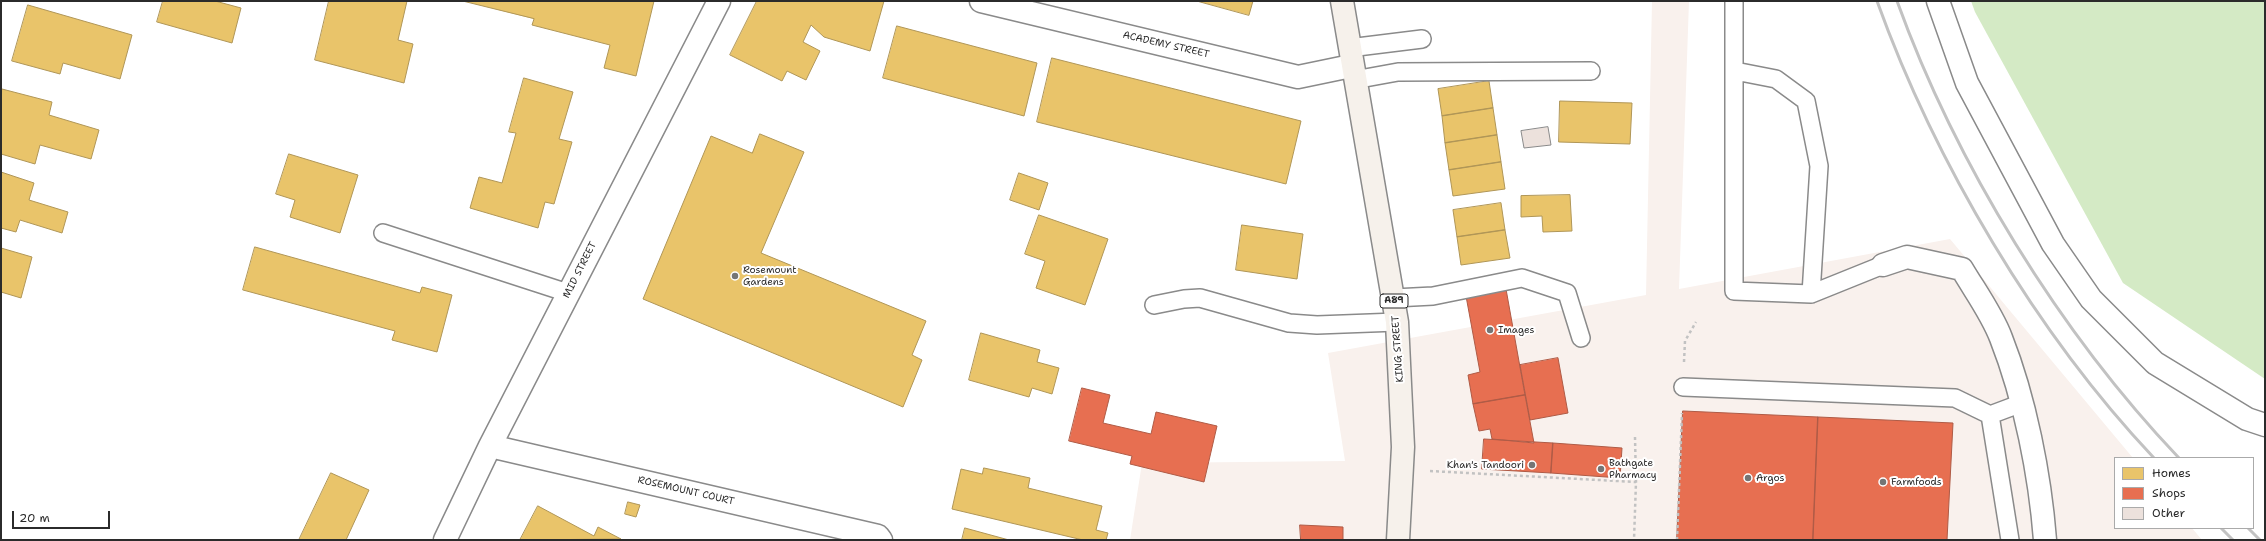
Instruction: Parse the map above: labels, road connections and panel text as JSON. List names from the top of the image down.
{
  "streets": {
    "main road": ["A89", "KING STREET"],
    "street": ["ACADEMY STREET", "MID STREET", "ROSEMOUNT COURT"]
  },
  "crossings": [
    ["ACADEMY STREET", "A89"],
    ["ACADEMY STREET", "KING STREET"],
    ["MID STREET", "ROSEMOUNT COURT"],
    ["A89", "KING STREET"]
  ],
  "places": [
    "Rosemount Gardens",
    "Images",
    "Khan's Tandoori",
    "Bathgate Pharmacy",
    "Argos",
    "Farmfoods"
  ],
  "legend": ["Homes", "Shops", "Other"],
  "scale_bar": "20 m"
}
